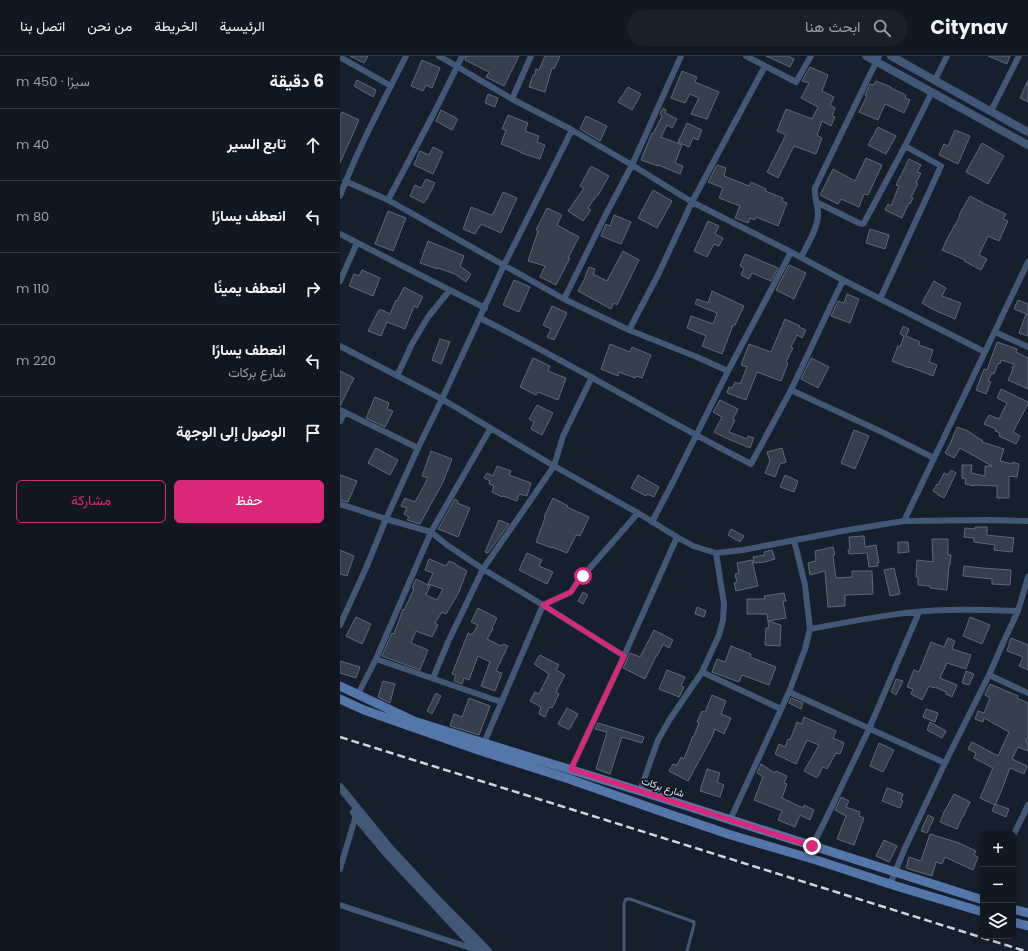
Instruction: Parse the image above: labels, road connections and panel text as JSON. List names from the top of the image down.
{
  "streets": {
    "main road": ["شارع بركات"]
  },
  "page": {
    "header": "Citynav",
    "search": "ابحث هنا",
    "nav": [
      "الرئيسية",
      "الخريطة",
      "من نحن",
      "اتصل بنا"
    ],
    "heading": ["6 دقيقة", "سيرًا · 450 m"],
    "list": [
      ["تابع السير", "40 m"],
      ["انعطف يسارًا", "80 m"],
      ["انعطف يمينًا", "110 m"],
      ["انعطف يسارًا", "شارع بركات", "220 m"],
      "الوصول إلى الوجهة"
    ],
    "buttons": ["حفظ", "مشاركة"],
    "map_buttons": ["+", "−"]
  }
}
